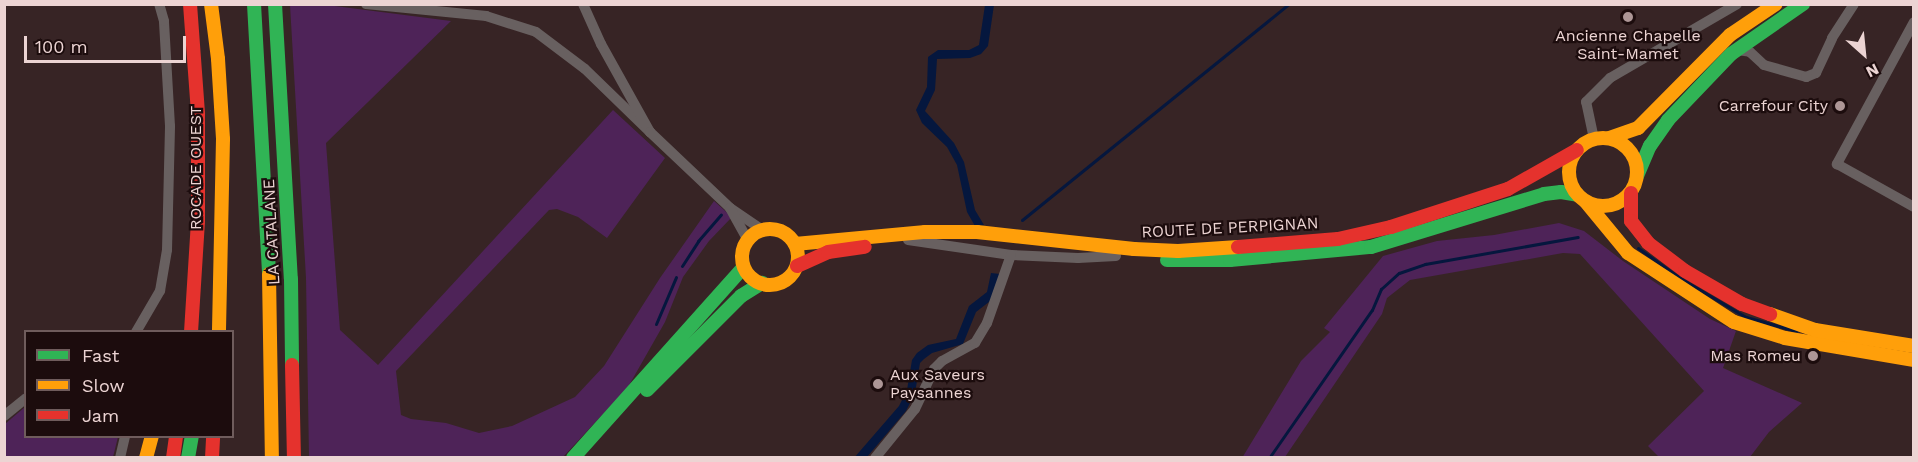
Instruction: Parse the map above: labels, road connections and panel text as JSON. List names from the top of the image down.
{
  "streets": {
    "main road": ["ROCADE OUEST", "ROUTE DE PERPIGNAN", "LA CATALANE"]
  },
  "places": [
    "Ancienne Chapelle Saint-Mamet",
    "Carrefour City",
    "Mas Romeu",
    "Aux Saveurs Paysannes"
  ],
  "legend": ["Fast", "Slow", "Jam"],
  "scale_bar": "100 m",
  "north": "bottom right"
}
